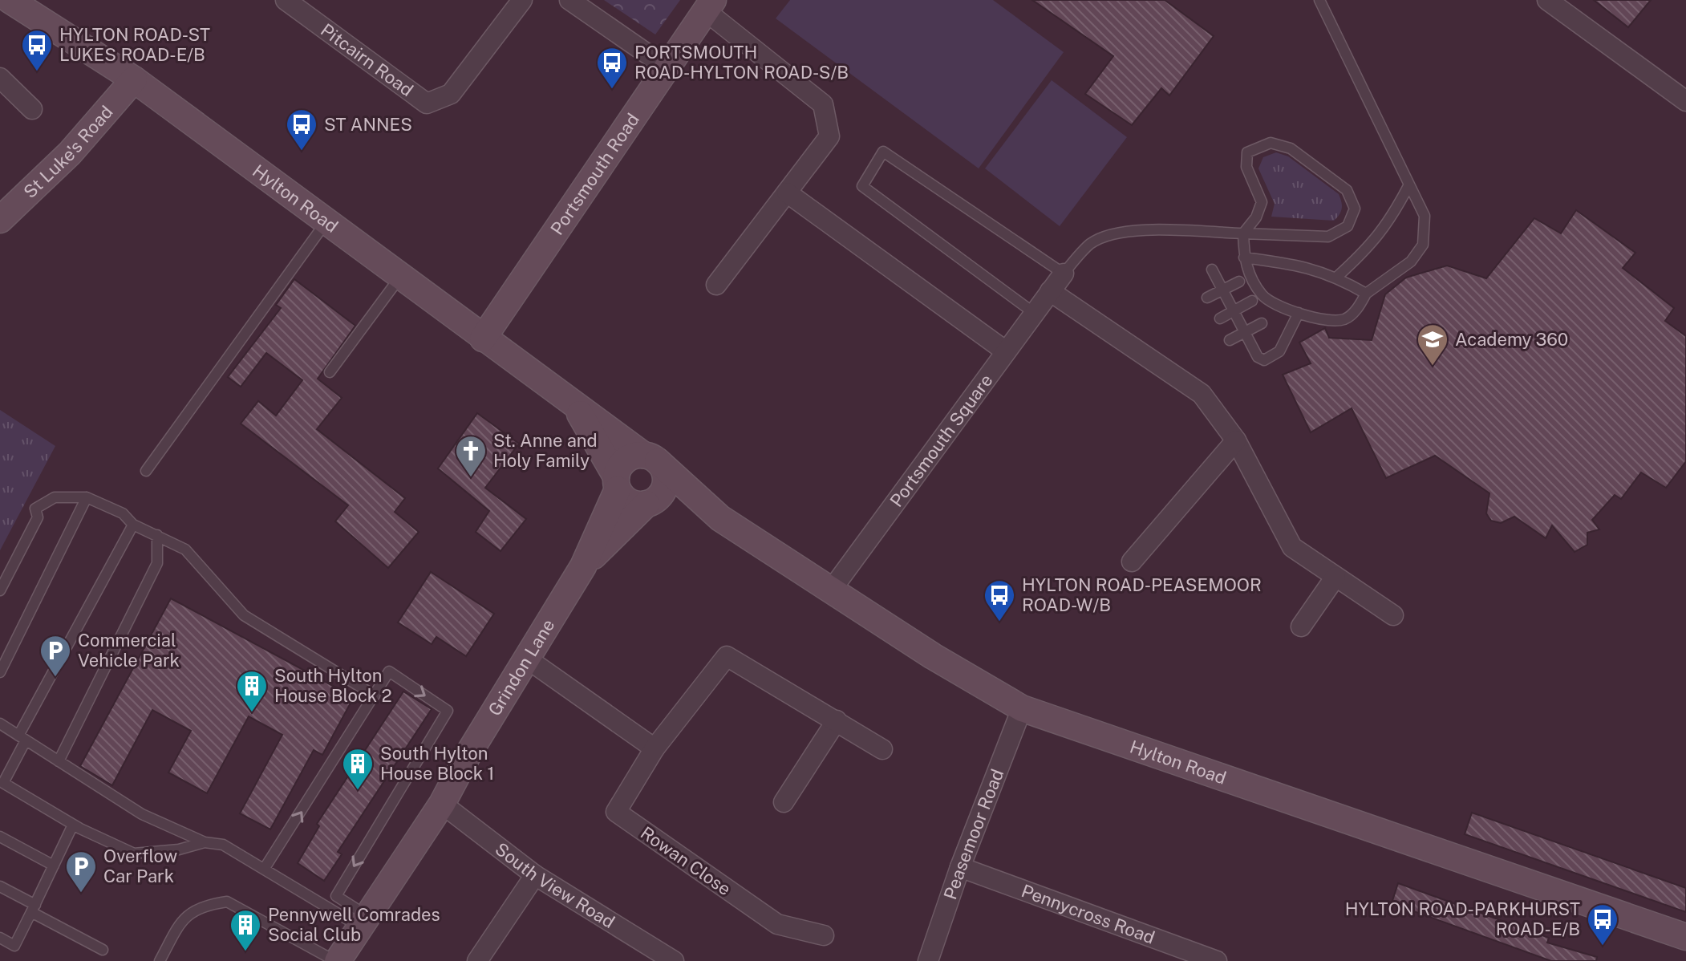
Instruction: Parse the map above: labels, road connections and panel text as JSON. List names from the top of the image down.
{
  "streets": {
    "street": [
      "Pitcairn Road",
      "St Luke's Road",
      "Portsmouth Road",
      "Hylton Road",
      "Portsmouth Square",
      "Grindon Lane",
      "Peasemoor Road",
      "Rowan Close",
      "South View Road",
      "Pennycross Road"
    ]
  },
  "crossings": [
    ["St Luke's Road", "Hylton Road"],
    ["Portsmouth Road", "Hylton Road"],
    ["Hylton Road", "Portsmouth Square"],
    ["Hylton Road", "Grindon Lane"],
    ["Hylton Road", "Peasemoor Road"],
    ["Grindon Lane", "South View Road"],
    ["Peasemoor Road", "Pennycross Road"]
  ],
  "places": {
    "bus stop": [
      "HYLTON ROAD-ST LUKES ROAD-E/B",
      "PORTSMOUTH ROAD-HYLTON ROAD-S/B",
      "ST ANNES",
      "HYLTON ROAD-PEASEMOOR ROAD-W/B",
      "HYLTON ROAD-PARKHURST ROAD-E/B"
    ],
    "school or university": ["Academy 360"],
    "church": ["St. Anne and Holy Family"],
    "parking": ["Commercial Vehicle Park", "Overflow Car Park"],
    "building": ["South Hylton House Block 2", "South Hylton House Block 1", "Pennywell Comrades Social Club"]
  }
}
